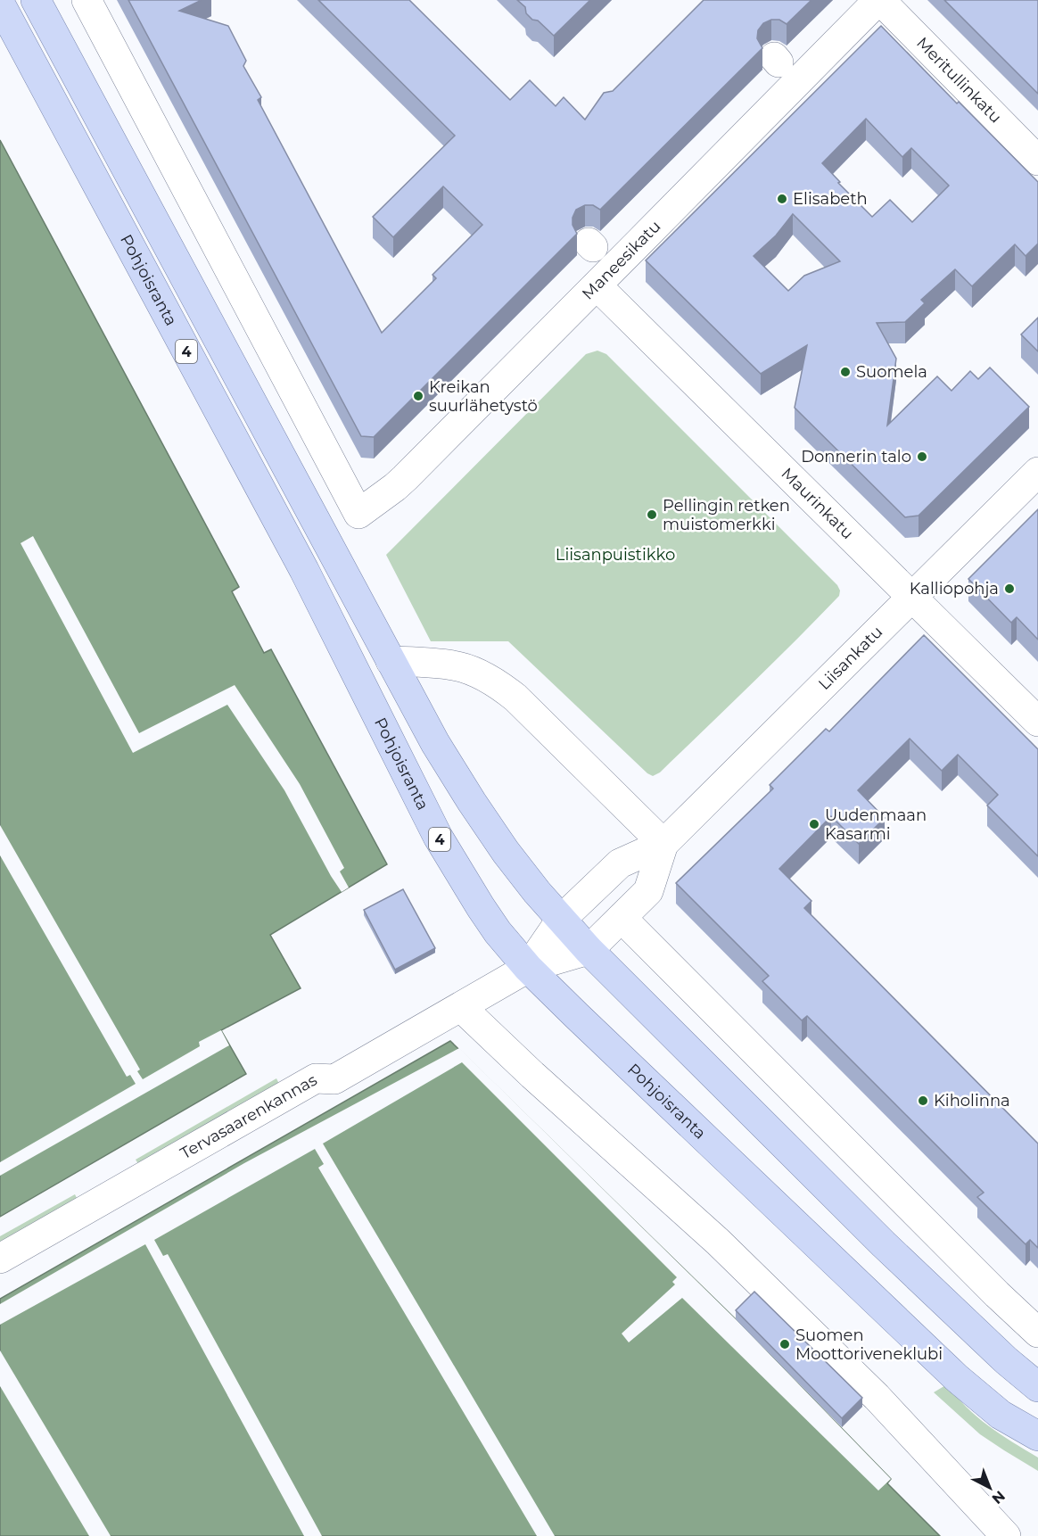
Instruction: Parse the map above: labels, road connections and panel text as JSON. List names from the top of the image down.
{
  "streets": {
    "main road": ["Pohjoisranta", "4"],
    "street": [
      "Meritullinkatu",
      "Maneesikatu",
      "Maurinkatu",
      "Liisankatu",
      "Tervasaarenkannas"
    ]
  },
  "crossings": [
    ["Meritullinkatu", "Maneesikatu"],
    ["Maneesikatu", "Maurinkatu"],
    ["Pohjoisranta", "Liisankatu"],
    ["Pohjoisranta", "Tervasaarenkannas"],
    ["Maurinkatu", "Liisankatu"],
    ["Liisankatu", "Tervasaarenkannas"]
  ],
  "parks": ["Liisanpuistikko"],
  "places": [
    "Elisabeth",
    "Suomela",
    "Kreikan suurlähetystö",
    "Donnerin talo",
    "Pellingin retken muistomerkki",
    "Kalliopohja",
    "Uudenmaan Kasarmi",
    "Kiholinna",
    "Suomen Moottoriveneklubi"
  ],
  "north": "bottom right"
}
